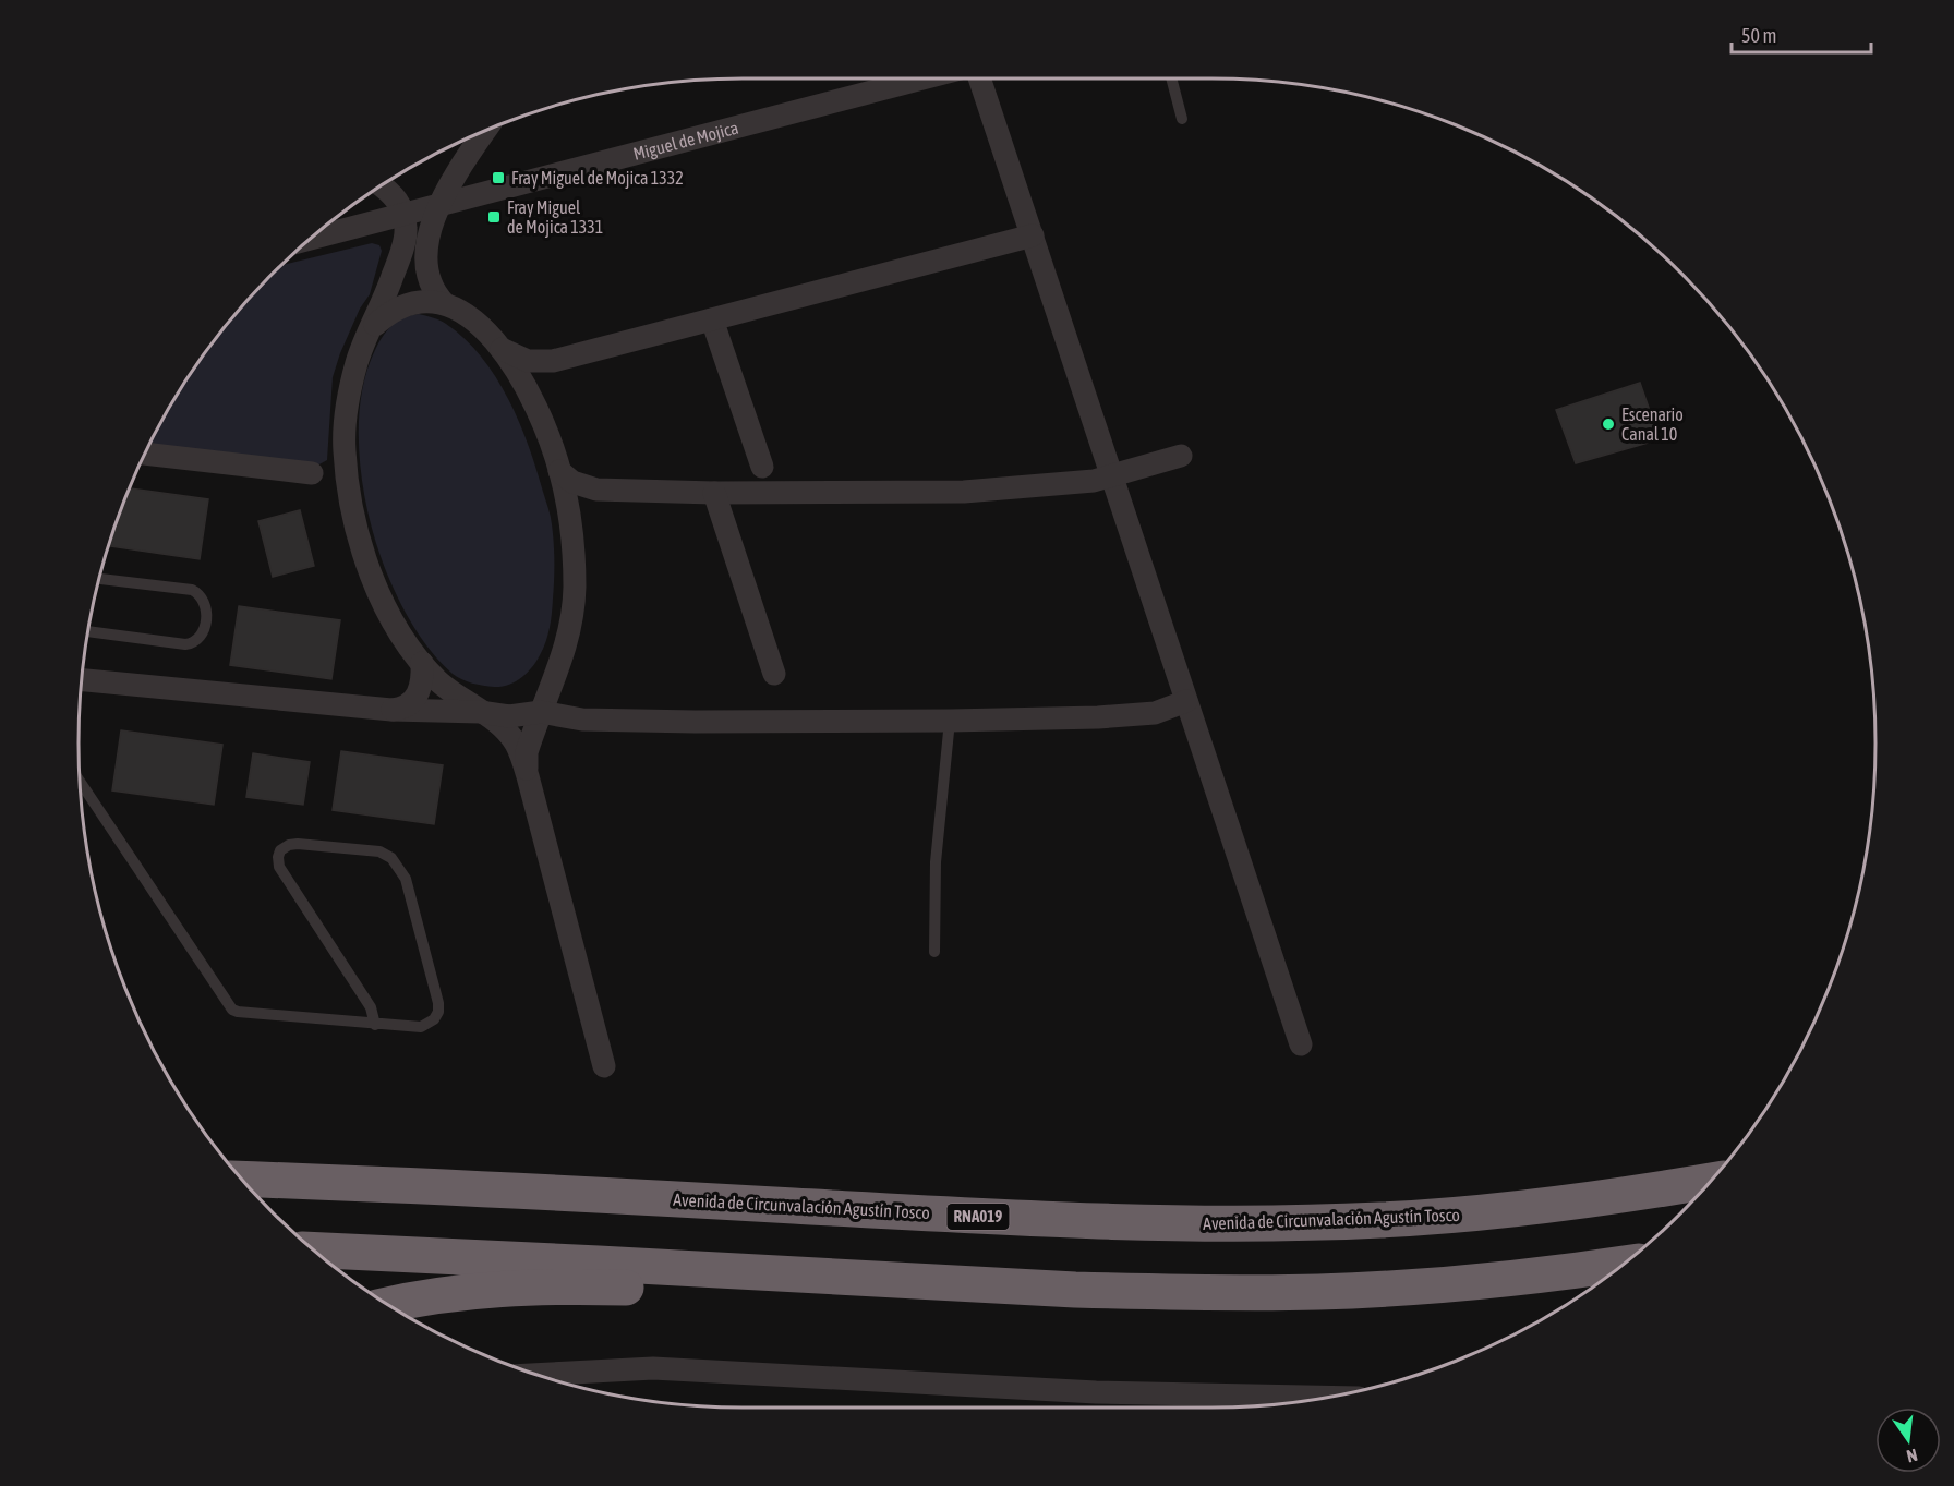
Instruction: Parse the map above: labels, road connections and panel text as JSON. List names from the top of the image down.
{
  "streets": {
    "highway": ["Avenida de Circunvalación Agustín Tosco", "RNA019"],
    "street": ["Miguel de Mojica"]
  },
  "places": {
    "transit": ["Fray Miguel de Mojica 1332", "Fray Miguel de Mojica 1331"],
    "other": ["Escenario Canal 10"]
  },
  "scale_bar": "50 m",
  "north": "bottom"
}
